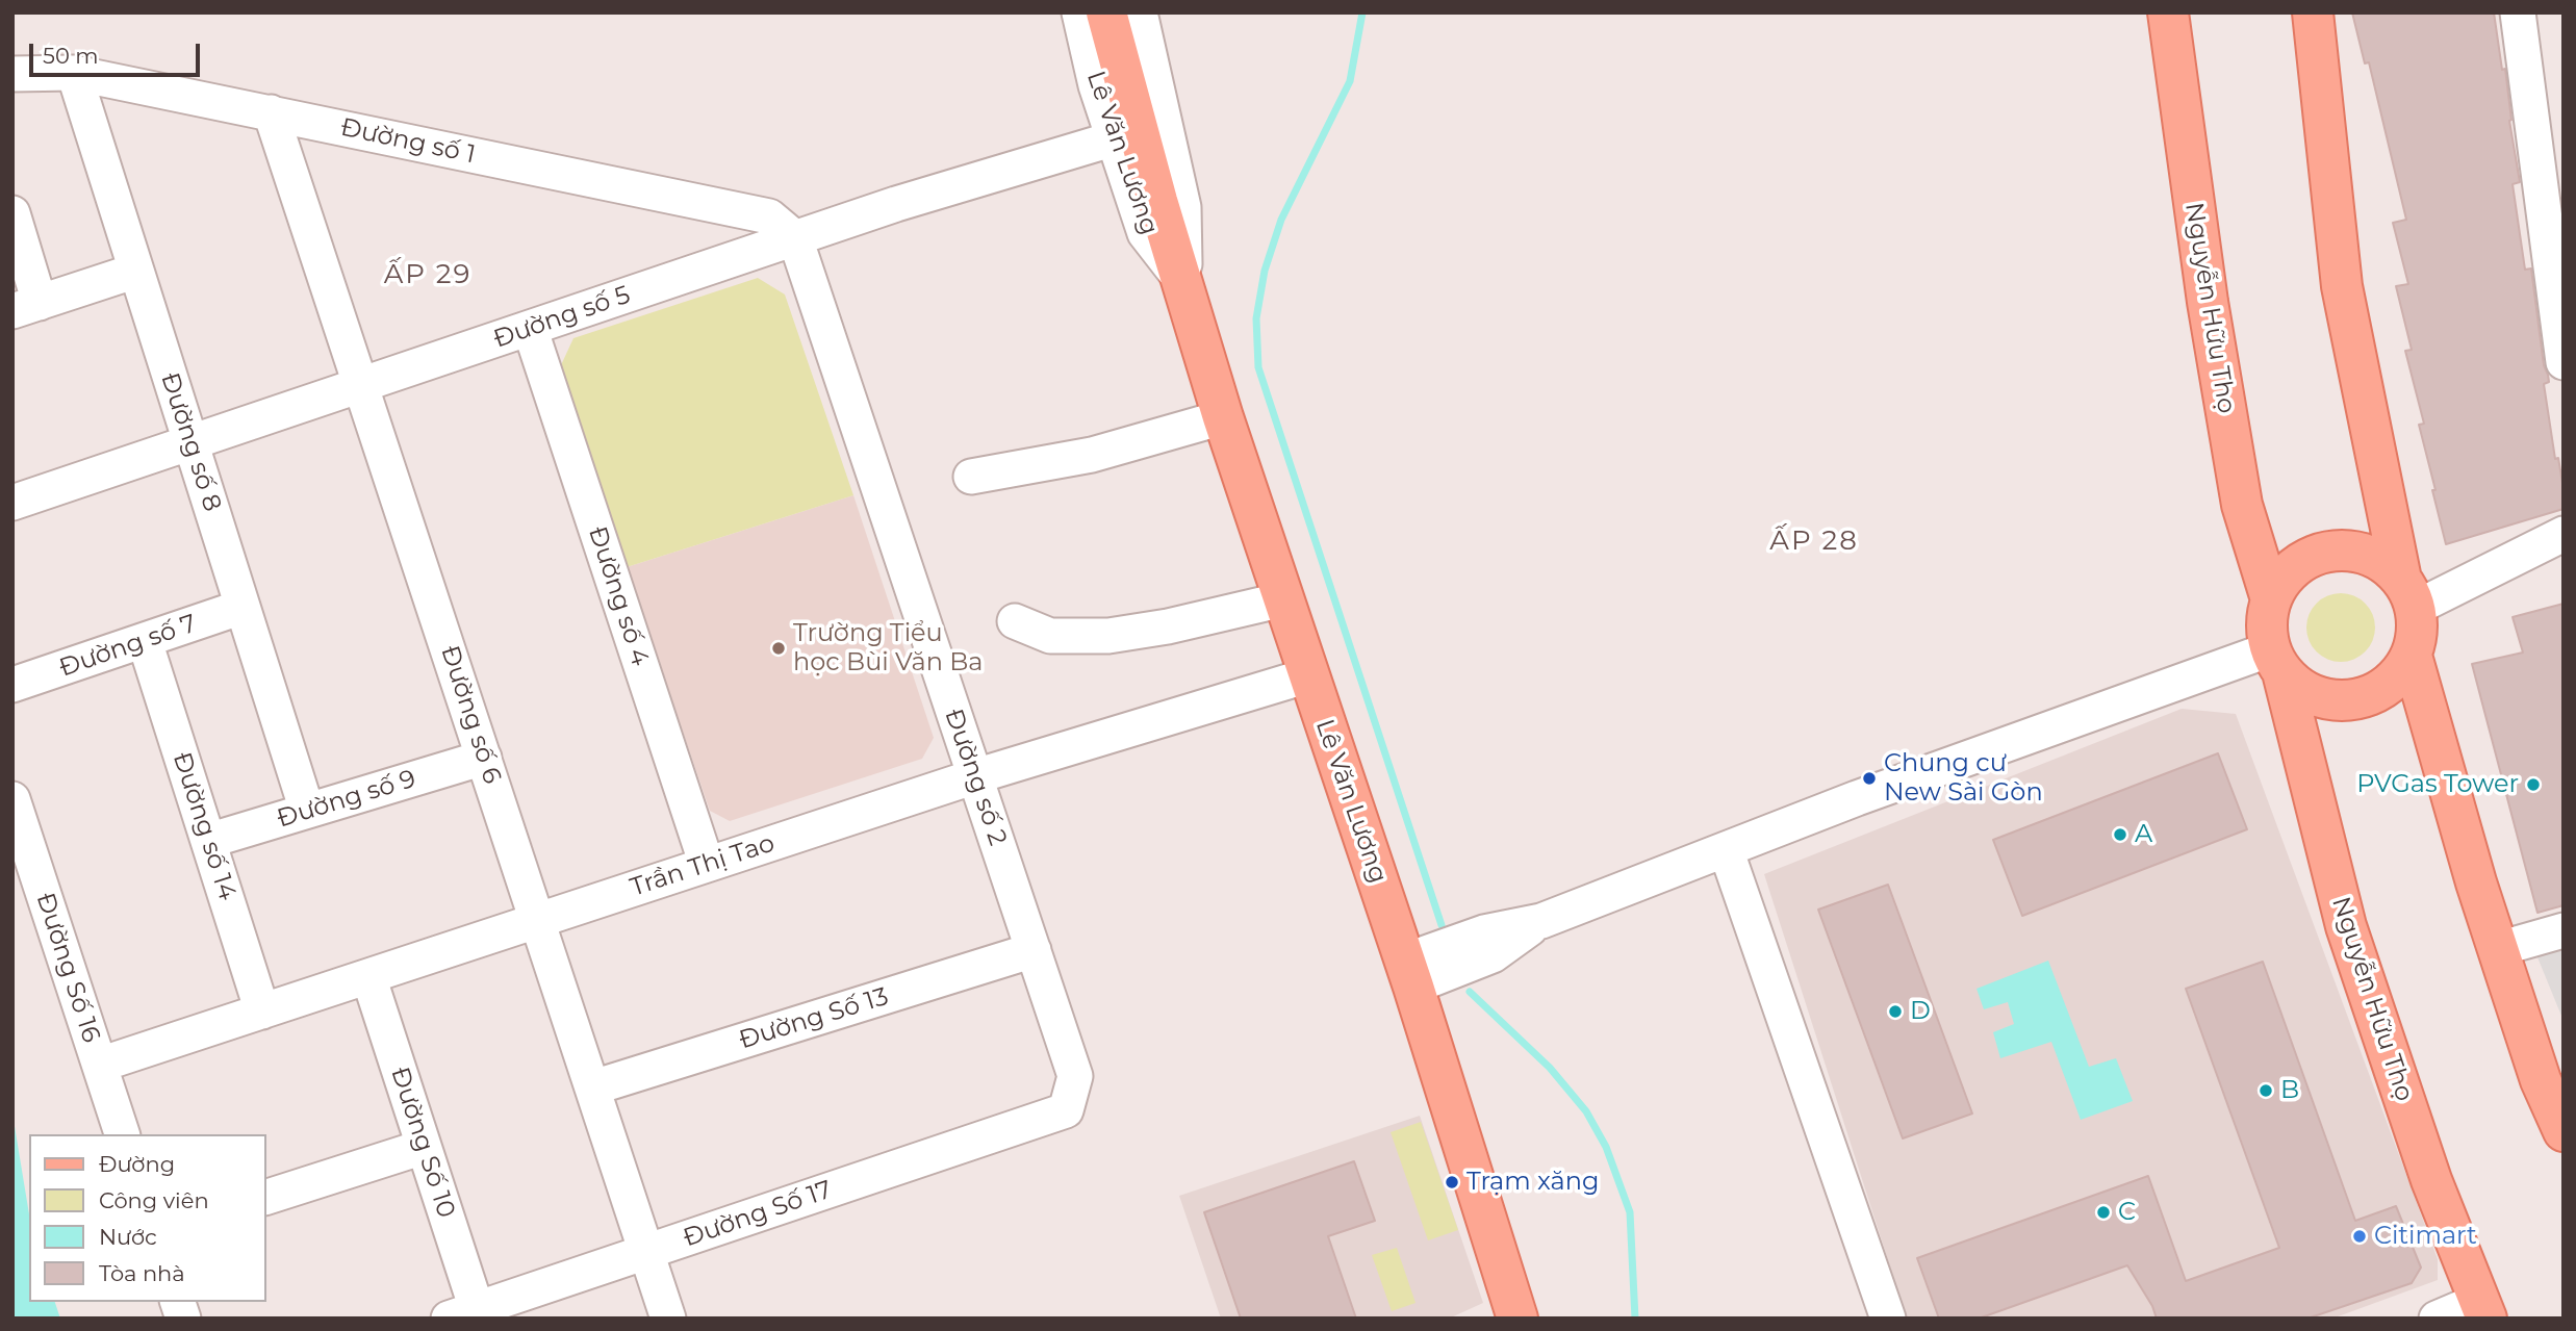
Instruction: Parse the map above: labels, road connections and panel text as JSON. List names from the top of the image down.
{
  "streets": {
    "main road": ["Lê Văn Lương", "Nguyễn Hữu Thọ"],
    "street": [
      "Đường số 1",
      "Đường số 5",
      "Đường số 8",
      "Đường số 4",
      "Đường số 7",
      "Đường số 6",
      "Đường số 2",
      "Đường số 9",
      "Đường số 14",
      "Trần Thị Tao",
      "Đường Số 16",
      "Đường Số 13",
      "Đường Số 10",
      "Đường Số 17"
    ]
  },
  "crossings": [
    ["Đường số 1", "Đường số 5"],
    ["Đường số 1", "Đường số 8"],
    ["Đường số 1", "Đường số 6"],
    ["Đường số 1", "Đường số 2"],
    ["Lê Văn Lương", "Đường số 5"],
    ["Lê Văn Lương", "Trần Thị Tao"],
    ["Đường số 5", "Đường số 8"],
    ["Đường số 5", "Đường số 4"],
    ["Đường số 5", "Đường số 6"],
    ["Đường số 5", "Đường số 2"],
    ["Đường số 8", "Đường số 7"],
    ["Đường số 8", "Đường số 9"],
    ["Đường số 4", "Trần Thị Tao"],
    ["Đường số 7", "Đường số 14"],
    ["Đường số 6", "Đường số 9"],
    ["Đường số 6", "Trần Thị Tao"],
    ["Đường số 6", "Đường Số 13"],
    ["Đường số 6", "Đường Số 17"],
    ["Đường số 2", "Trần Thị Tao"],
    ["Đường số 2", "Đường Số 13"],
    ["Đường số 2", "Đường Số 17"],
    ["Đường số 9", "Đường số 14"],
    ["Đường số 14", "Trần Thị Tao"],
    ["Trần Thị Tao", "Đường Số 16"],
    ["Trần Thị Tao", "Đường Số 10"],
    ["Đường Số 10", "Đường Số 17"]
  ],
  "districts": ["ẤP 29", "ẤP 28"],
  "places": [
    "Trường Tiểu học Bùi Văn Ba",
    "Chung cư New Sài Gòn",
    "PVGas Tower",
    "A",
    "D",
    "B",
    "Trạm xăng",
    "C",
    "Citimart"
  ],
  "legend": [
    "Đường",
    "Công viên",
    "Nước",
    "Tòa nhà"
  ],
  "scale_bar": "50 m"
}
